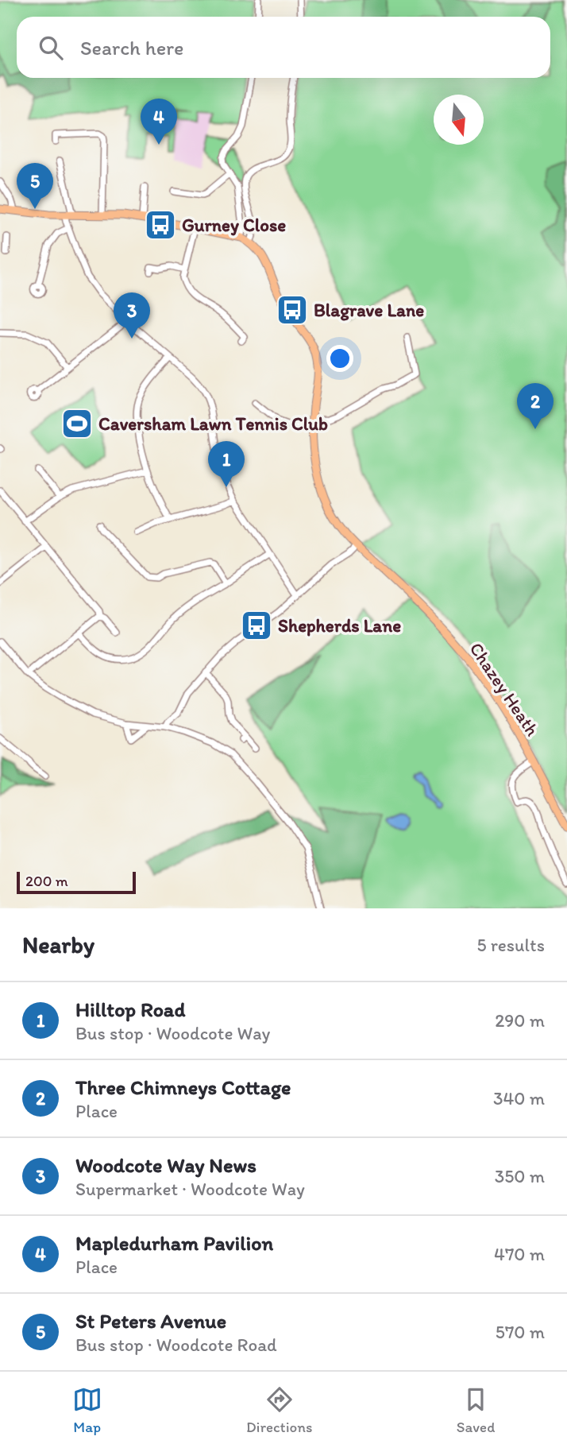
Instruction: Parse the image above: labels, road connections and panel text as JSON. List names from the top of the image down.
{
  "streets": {
    "main road": ["Chazey Heath"]
  },
  "places": {
    "bus stop": ["Gurney Close", "Blagrave Lane", "Shepherds Lane"],
    "sports": ["Caversham Lawn Tennis Club"]
  },
  "scale_bar": "200 m",
  "north": "bottom",
  "page": {
    "search": "Search here",
    "pins": [
      "4",
      "5",
      "3",
      "2",
      "1"
    ],
    "scale": "200 m",
    "heading": ["Nearby", "5 results"],
    "list": [
      {
        "mark": "1",
        "name": "Hilltop Road",
        "note": "Bus stop · Woodcote Way",
        "value": "290 m"
      },
      {
        "mark": "2",
        "name": "Three Chimneys Cottage",
        "note": "Place",
        "value": "340 m"
      },
      {
        "mark": "3",
        "name": "Woodcote Way News",
        "note": "Supermarket · Woodcote Way",
        "value": "350 m"
      },
      {
        "mark": "4",
        "name": "Mapledurham Pavilion",
        "note": "Place",
        "value": "470 m"
      },
      {
        "mark": "5",
        "name": "St Peters Avenue",
        "note": "Bus stop · Woodcote Road",
        "value": "570 m"
      }
    ],
    "nav": ["Map", "Directions", "Saved"]
  }
}
